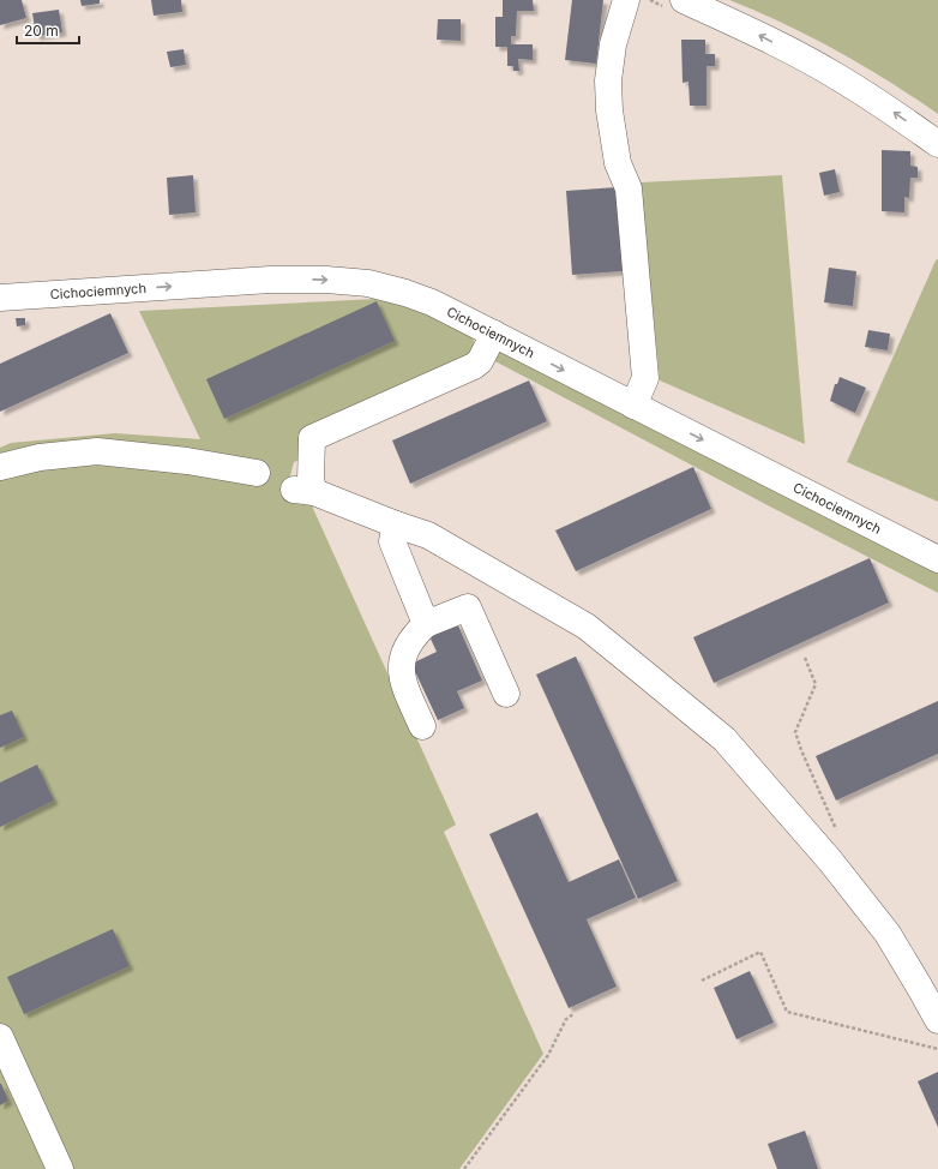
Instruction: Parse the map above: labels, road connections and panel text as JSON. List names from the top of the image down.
{
  "streets": {
    "street": ["Cichociemnych"]
  },
  "one_way": ["Cichociemnych"],
  "scale_bar": "20 m"
}
